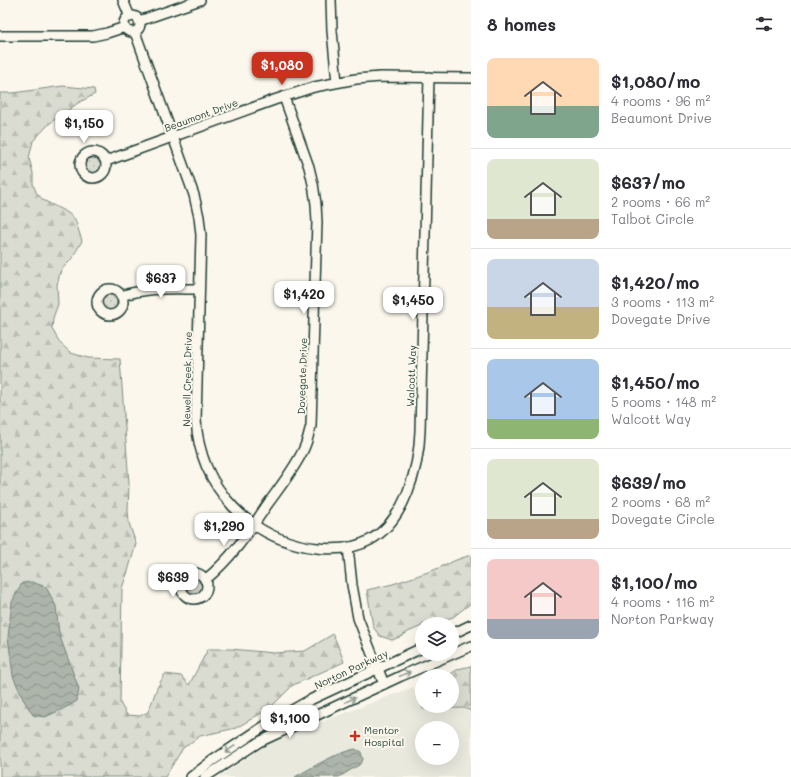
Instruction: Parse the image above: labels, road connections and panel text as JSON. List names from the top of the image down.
{
  "streets": {
    "street": [
      "Beaumont Drive",
      "Dovegate Drive",
      "Walcott Way",
      "Newell Creek Drive",
      "Norton Parkway"
    ]
  },
  "crossings": [
    ["Beaumont Drive", "Dovegate Drive"],
    ["Beaumont Drive", "Walcott Way"],
    ["Beaumont Drive", "Newell Creek Drive"],
    ["Dovegate Drive", "Newell Creek Drive"],
    ["Walcott Way", "Newell Creek Drive"]
  ],
  "places": {
    "health": ["Mentor Hospital"]
  },
  "page": {
    "heading": "8 homes",
    "list": [
      {
        "name": "$1,080/mo",
        "note": "4 rooms · 96 m² · Beaumont Drive"
      },
      {
        "name": "$637/mo",
        "note": "2 rooms · 66 m² · Talbot Circle"
      },
      {
        "name": "$1,420/mo",
        "note": "3 rooms · 113 m² · Dovegate Drive"
      },
      {
        "name": "$1,450/mo",
        "note": "5 rooms · 148 m² · Walcott Way"
      },
      {
        "name": "$639/mo",
        "note": "2 rooms · 68 m² · Dovegate Circle"
      },
      {
        "name": "$1,100/mo",
        "note": "4 rooms · 116 m² · Norton Parkway"
      }
    ],
    "price": [
      "$1,080",
      "$1,150",
      "$637",
      "$1,420",
      "$1,450",
      "$1,290",
      "$639",
      "$1,100"
    ],
    "map_buttons": ["+", "−"]
  }
}
